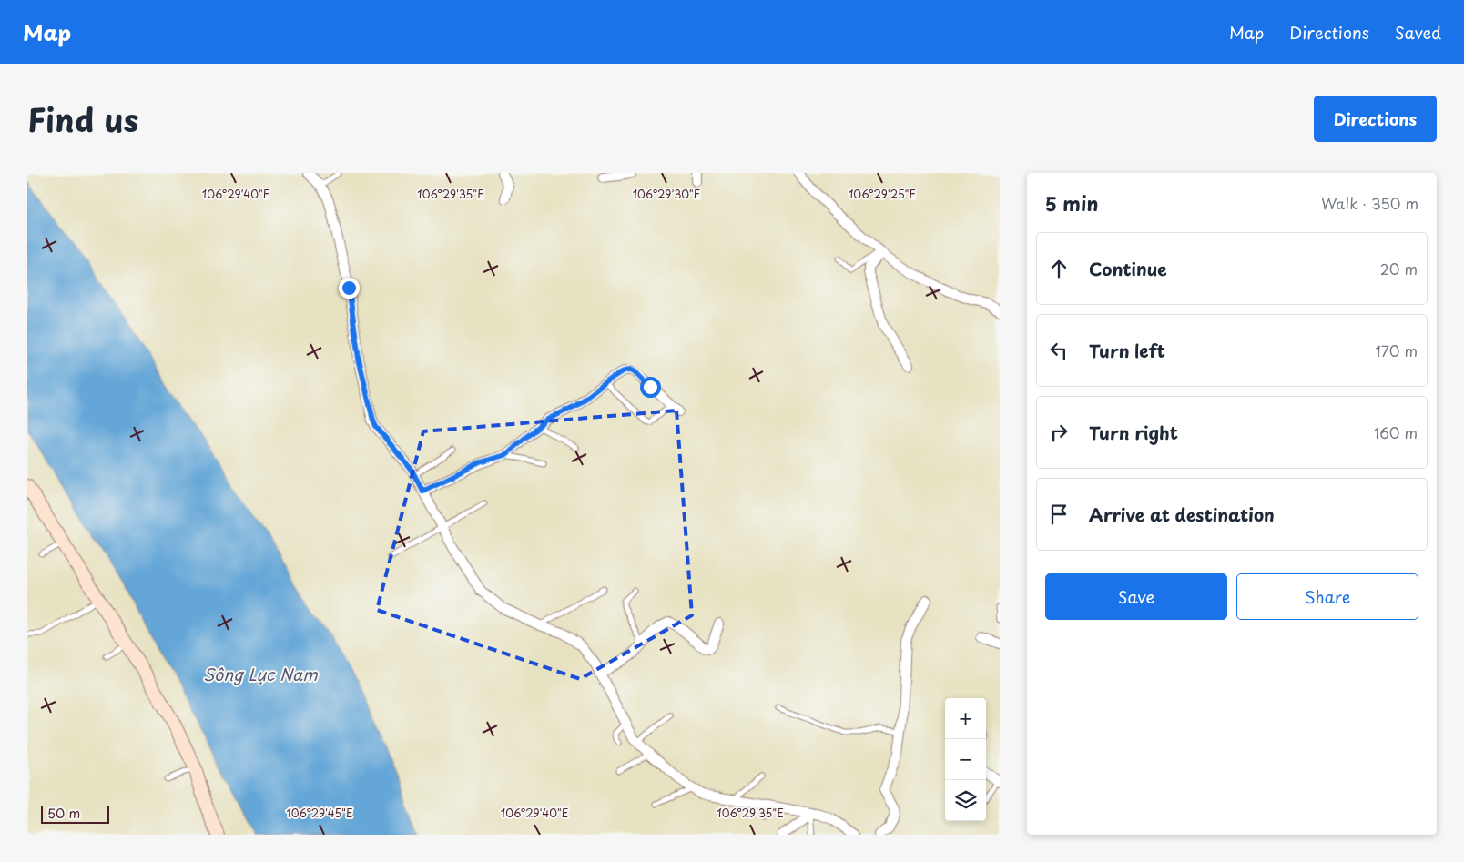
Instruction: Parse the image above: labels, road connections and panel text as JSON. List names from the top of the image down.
{
  "water": ["Sông Lục Nam"],
  "scale_bar": "50 m",
  "page": {
    "header": "Map",
    "nav": ["Map", "Directions", "Saved"],
    "title": "Find us",
    "buttons": [
      "Directions",
      ["Save", "Share"]
    ],
    "heading": ["5 min", "Walk · 350 m"],
    "list": [
      ["Continue", "20 m"],
      ["Turn left", "170 m"],
      ["Turn right", "160 m"],
      "Arrive at destination"
    ],
    "map_buttons": ["+", "−"],
    "scale": "50 m"
  },
  "coordinates": [
    "106°29'40\"E",
    "106°29'35\"E",
    "106°29'30\"E",
    "106°29'25\"E",
    "106°29'45\"E"
  ]
}
